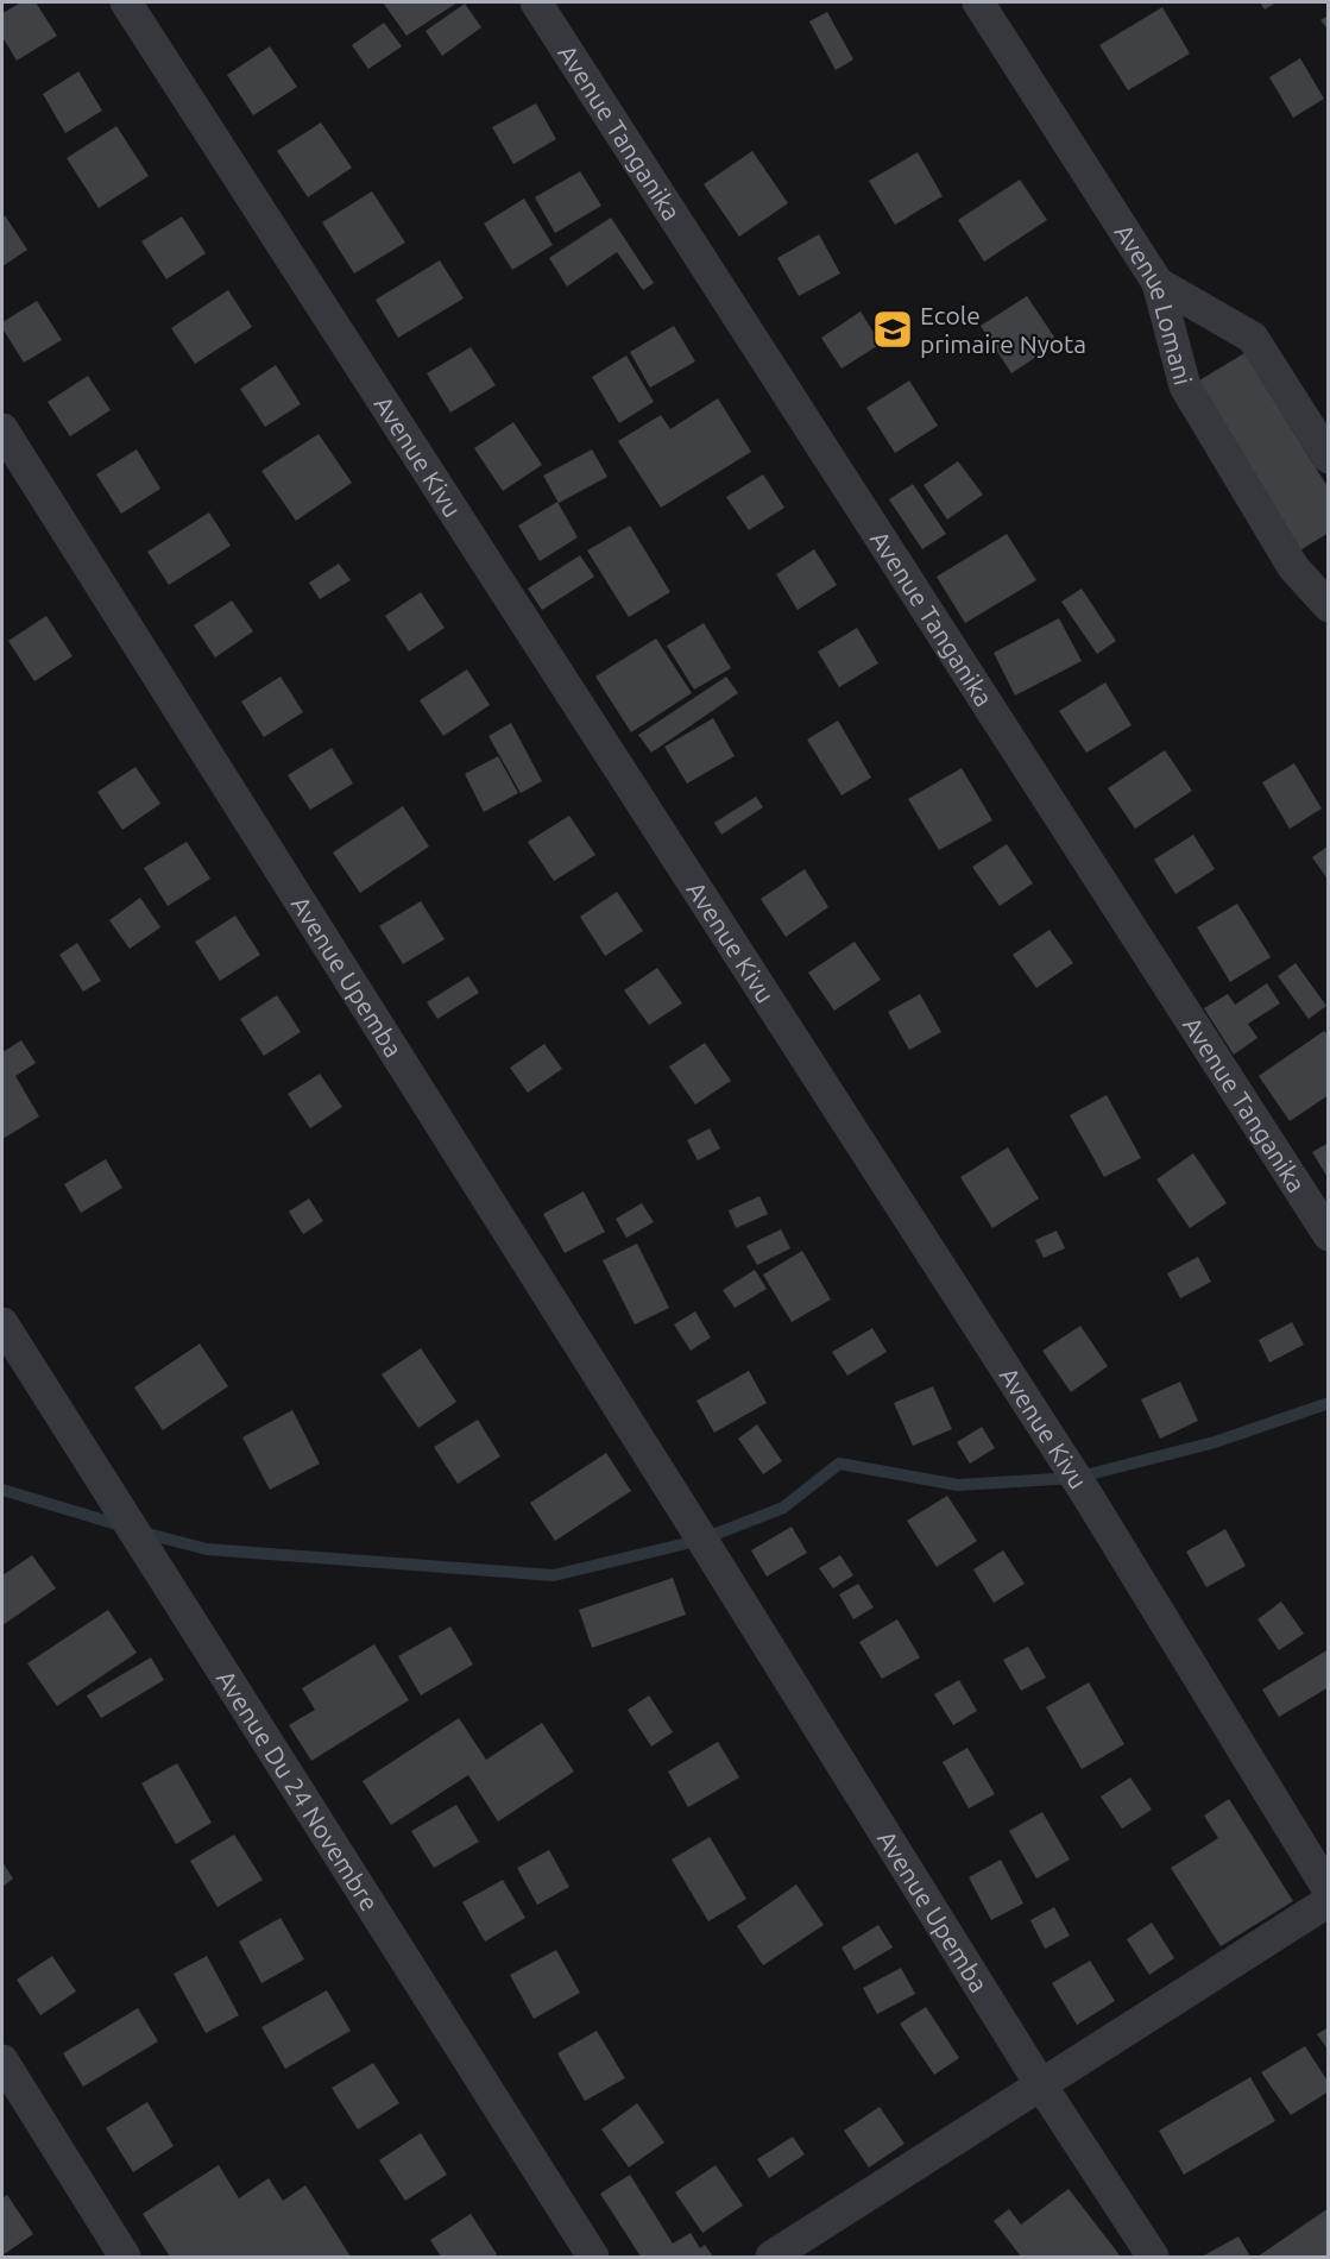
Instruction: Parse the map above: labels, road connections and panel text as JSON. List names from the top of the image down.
{
  "streets": {
    "street": [
      "Avenue Tanganika",
      "Avenue Lomani",
      "Avenue Kivu",
      "Avenue Upemba",
      "Avenue Du 24 Novembre"
    ]
  },
  "places": {
    "school or university": ["Ecole primaire Nyota"]
  }
}
